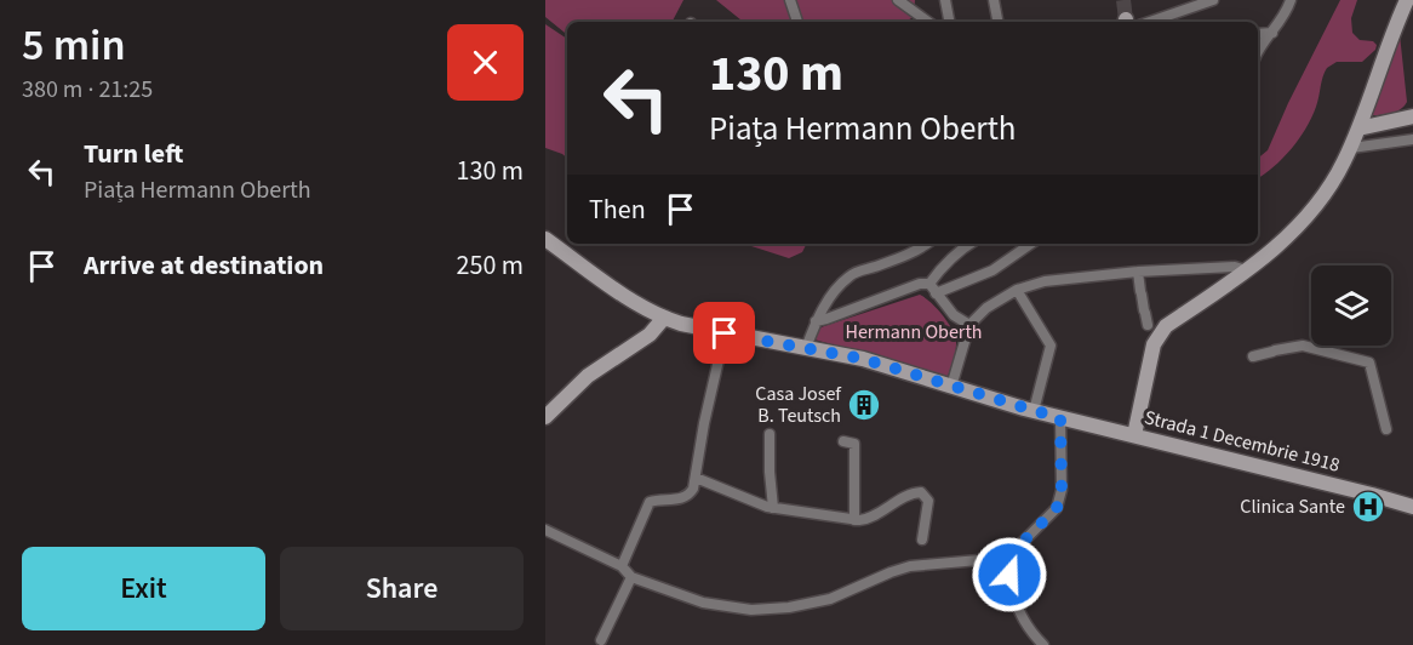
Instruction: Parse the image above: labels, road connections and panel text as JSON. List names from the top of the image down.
{
  "streets": {
    "main road": ["Strada 1 Decembrie 1918"]
  },
  "parks": ["Hermann Oberth"],
  "places": {
    "building": ["Casa Josef B. Teutsch"],
    "hospital": ["Clinica Sante"]
  },
  "page": {
    "heading": ["5 min", "380 m · 21:25"],
    "turn": ["130 m", "Piața Hermann Oberth"],
    "list": [
      {
        "name": "Turn left",
        "note": "Piața Hermann Oberth",
        "value": "130 m"
      },
      {
        "name": "Arrive at destination",
        "value": "250 m"
      }
    ],
    "then": "Then",
    "buttons": ["Exit", "Share"]
  }
}
